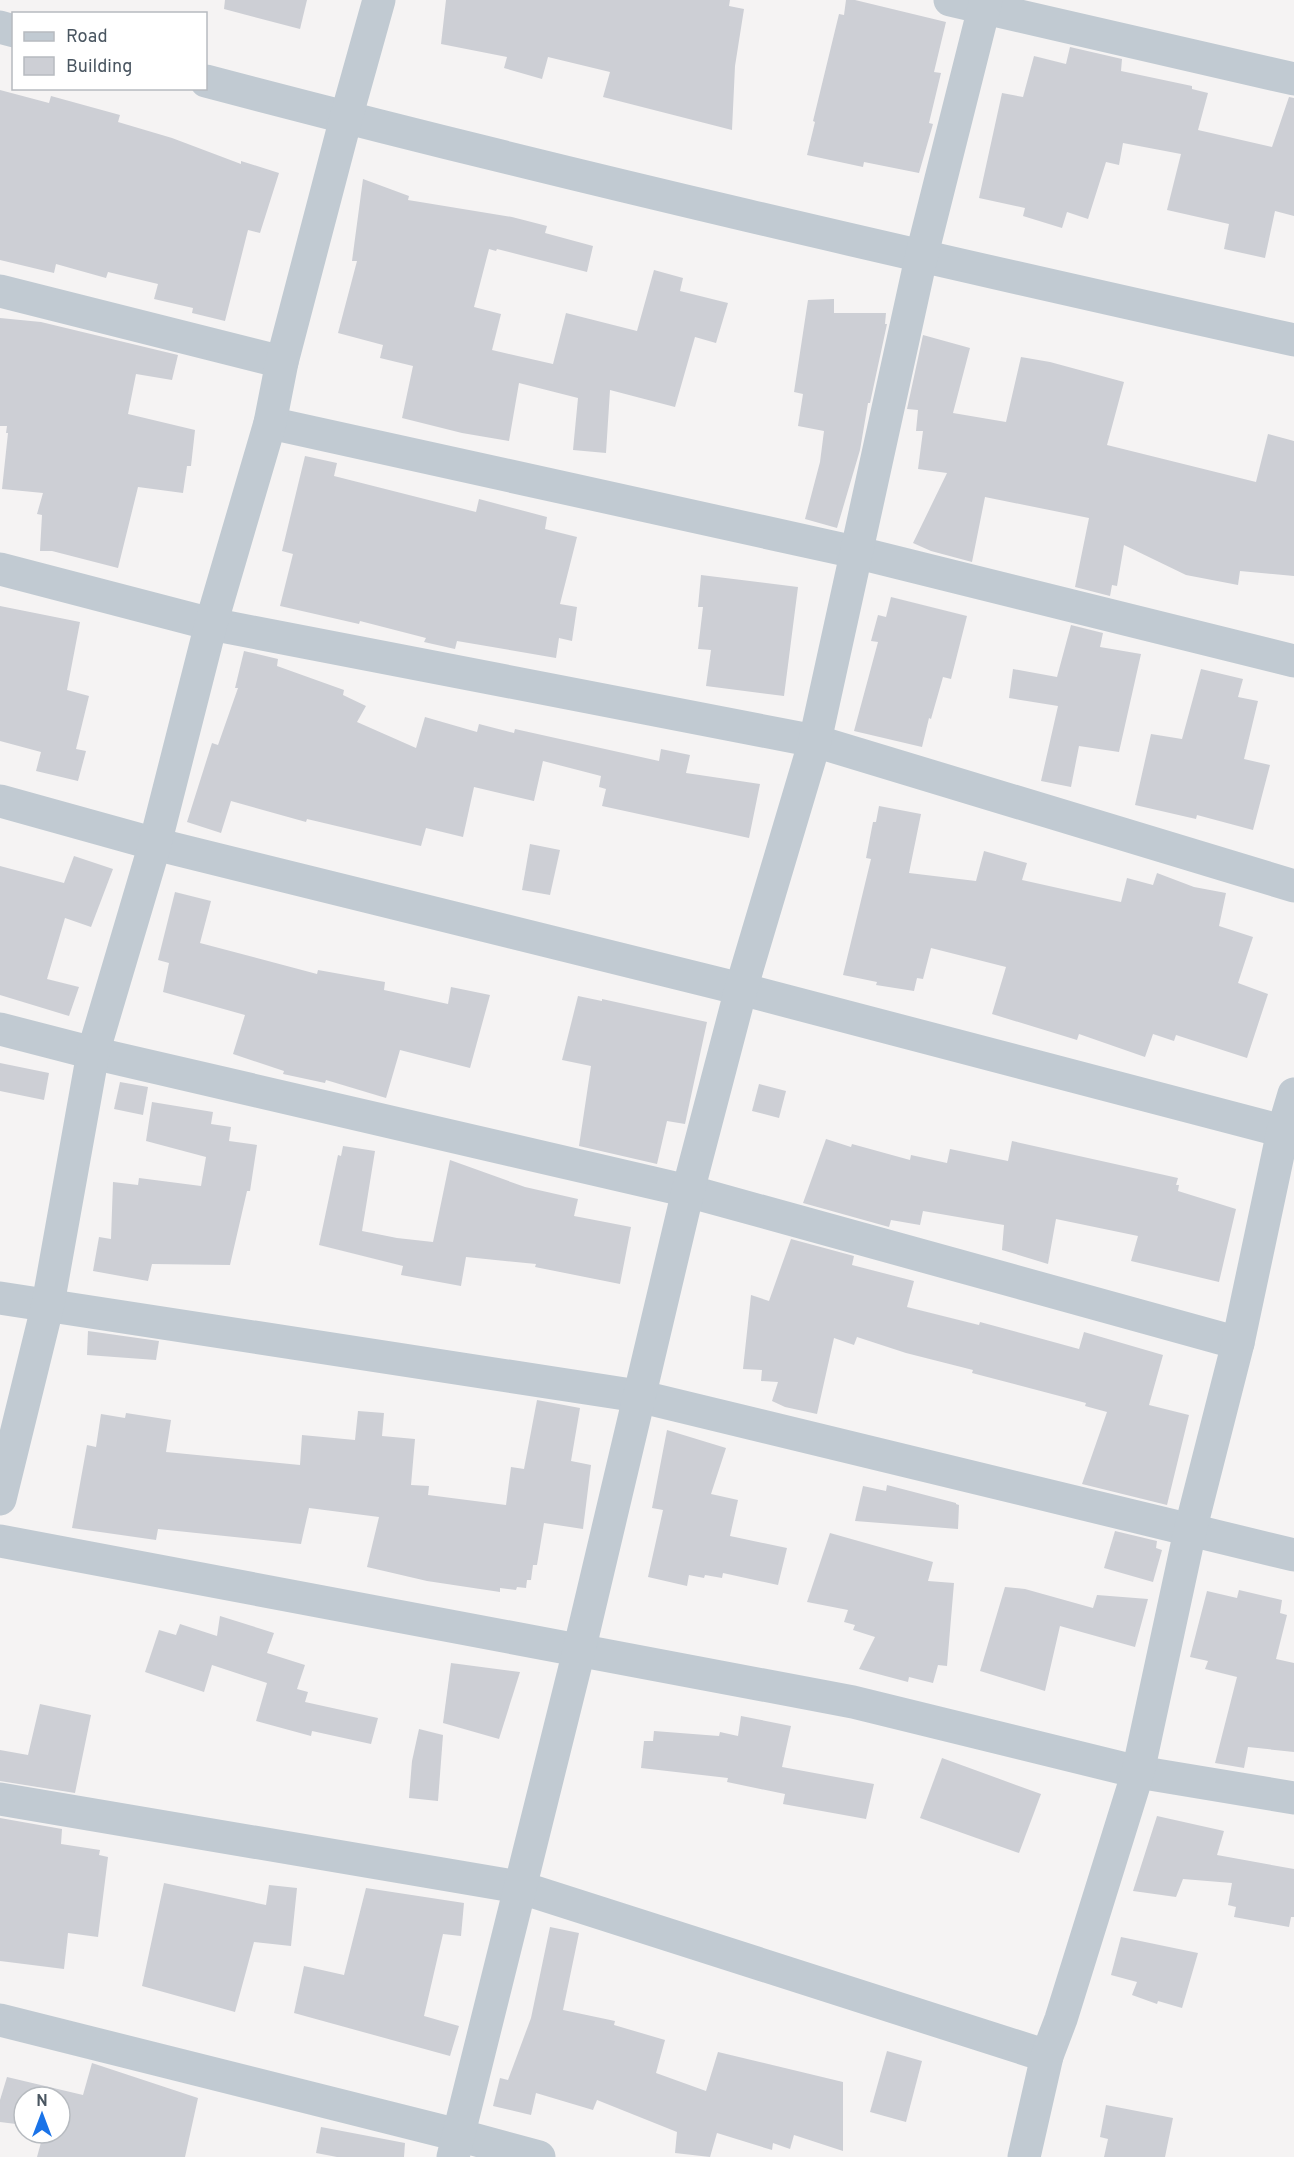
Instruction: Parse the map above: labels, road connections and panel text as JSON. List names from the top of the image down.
{
  "legend": ["Road", "Building"],
  "north": "top"
}
